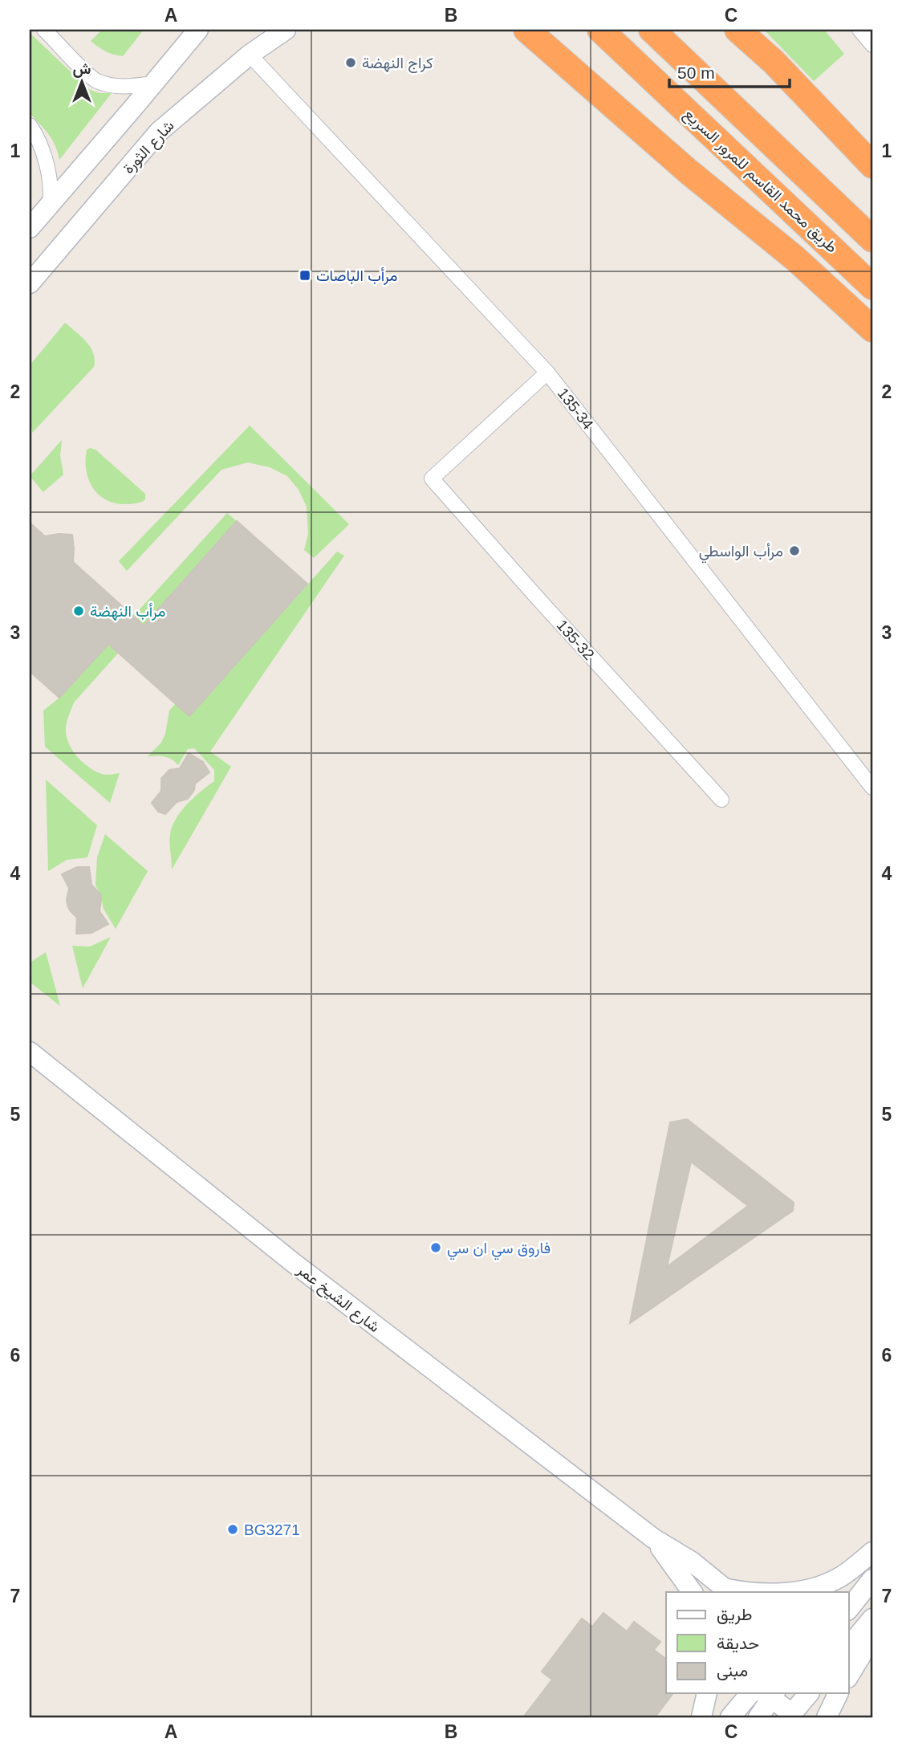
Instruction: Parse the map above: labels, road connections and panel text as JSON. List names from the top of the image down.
{
  "streets": {
    "highway": ["طريق محمد القاسم للمرور السريع"],
    "main road": ["شارع الثورة", "شارع الشيخ عمر"],
    "street": ["135-34", "135-32"]
  },
  "crossings": [
    ["شارع الثورة", "135-34"],
    ["135-34", "135-32"]
  ],
  "places": {
    "other": [
      "كراج النهضة",
      "مرأب الواسطي",
      "مرأب النهضة",
      "فاروق سي ان سي",
      "BG3271"
    ],
    "transit": ["مرأب الباصات"]
  },
  "legend": ["طريق", "حديقة", "مبنى"],
  "scale_bar": "50 m",
  "north": "top",
  "grid": {
    "columns": ["A", "B", "C"],
    "rows": [
      "1",
      "2",
      "3",
      "4",
      "5",
      "6",
      "7"
    ]
  }
}
